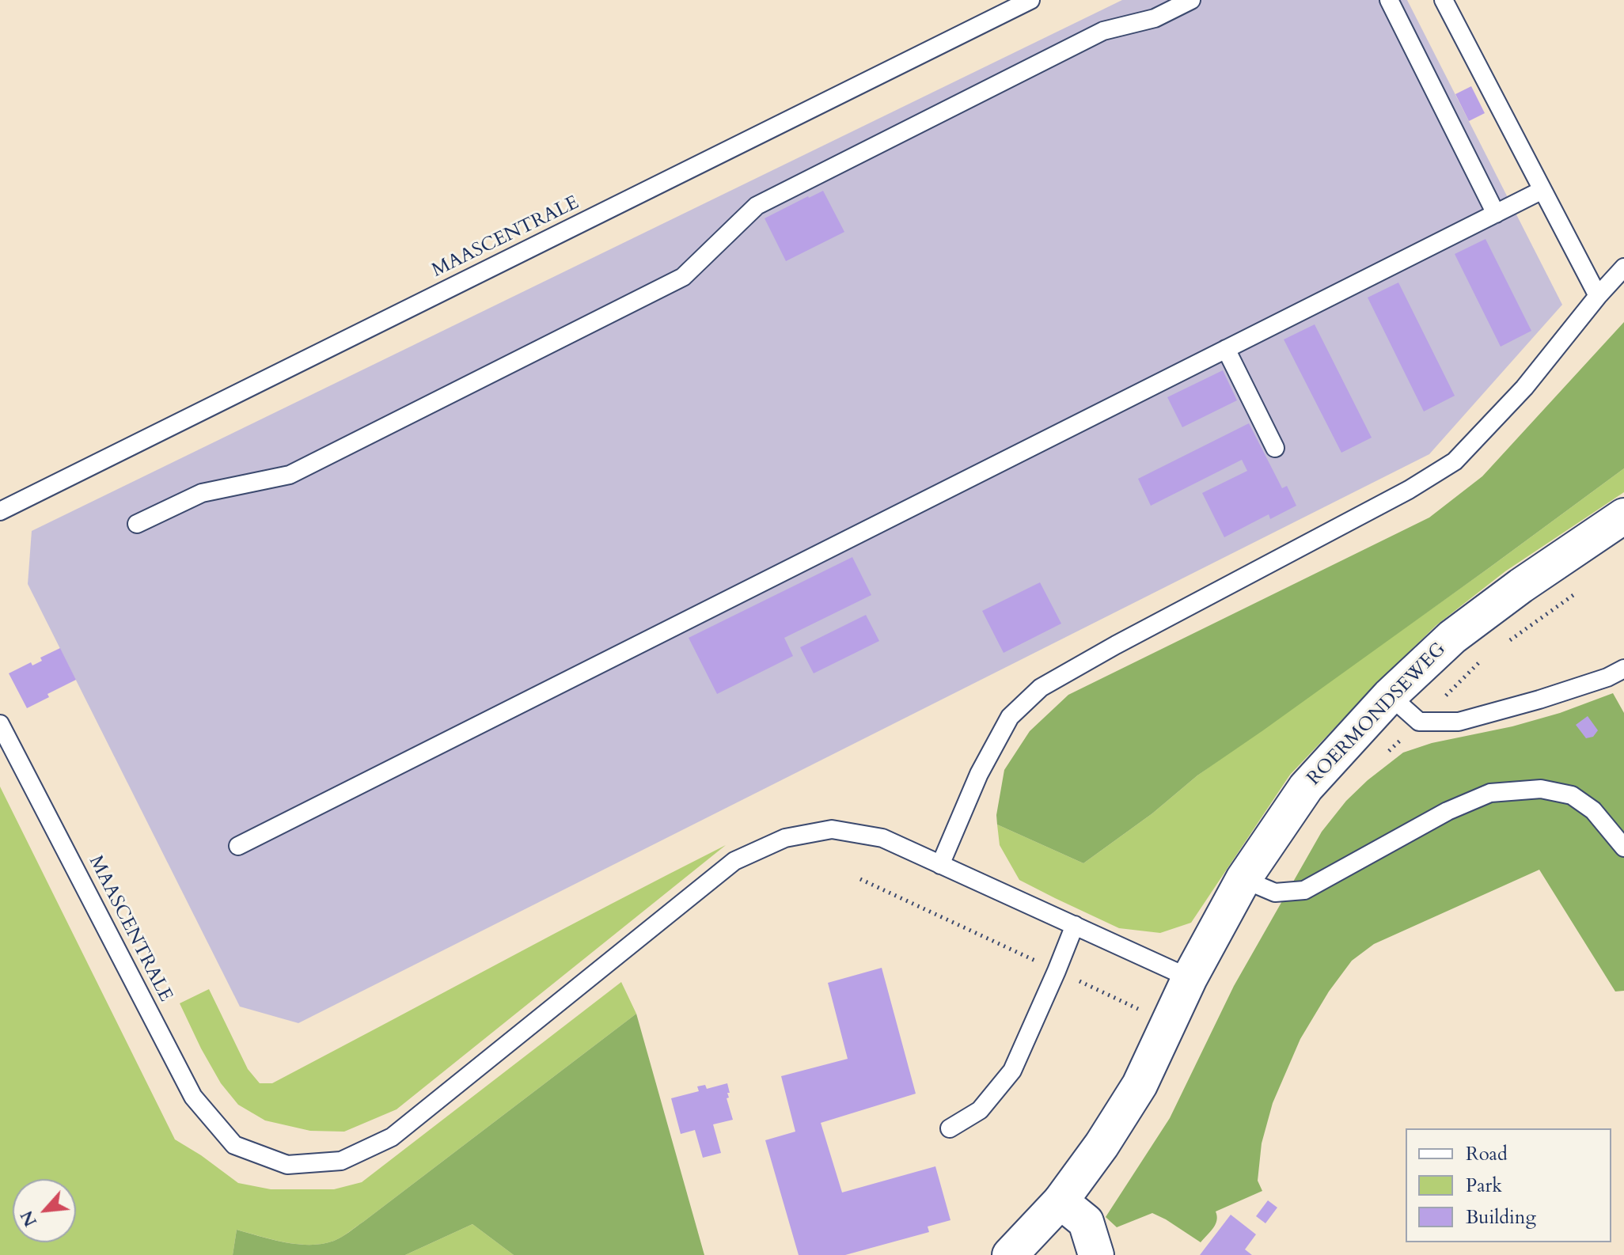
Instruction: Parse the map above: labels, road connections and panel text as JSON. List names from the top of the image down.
{
  "streets": {
    "main road": ["ROERMONDSEWEG"],
    "lane": ["MAASCENTRALE"]
  },
  "legend": ["Road", "Park", "Building"],
  "north": "bottom left"
}
